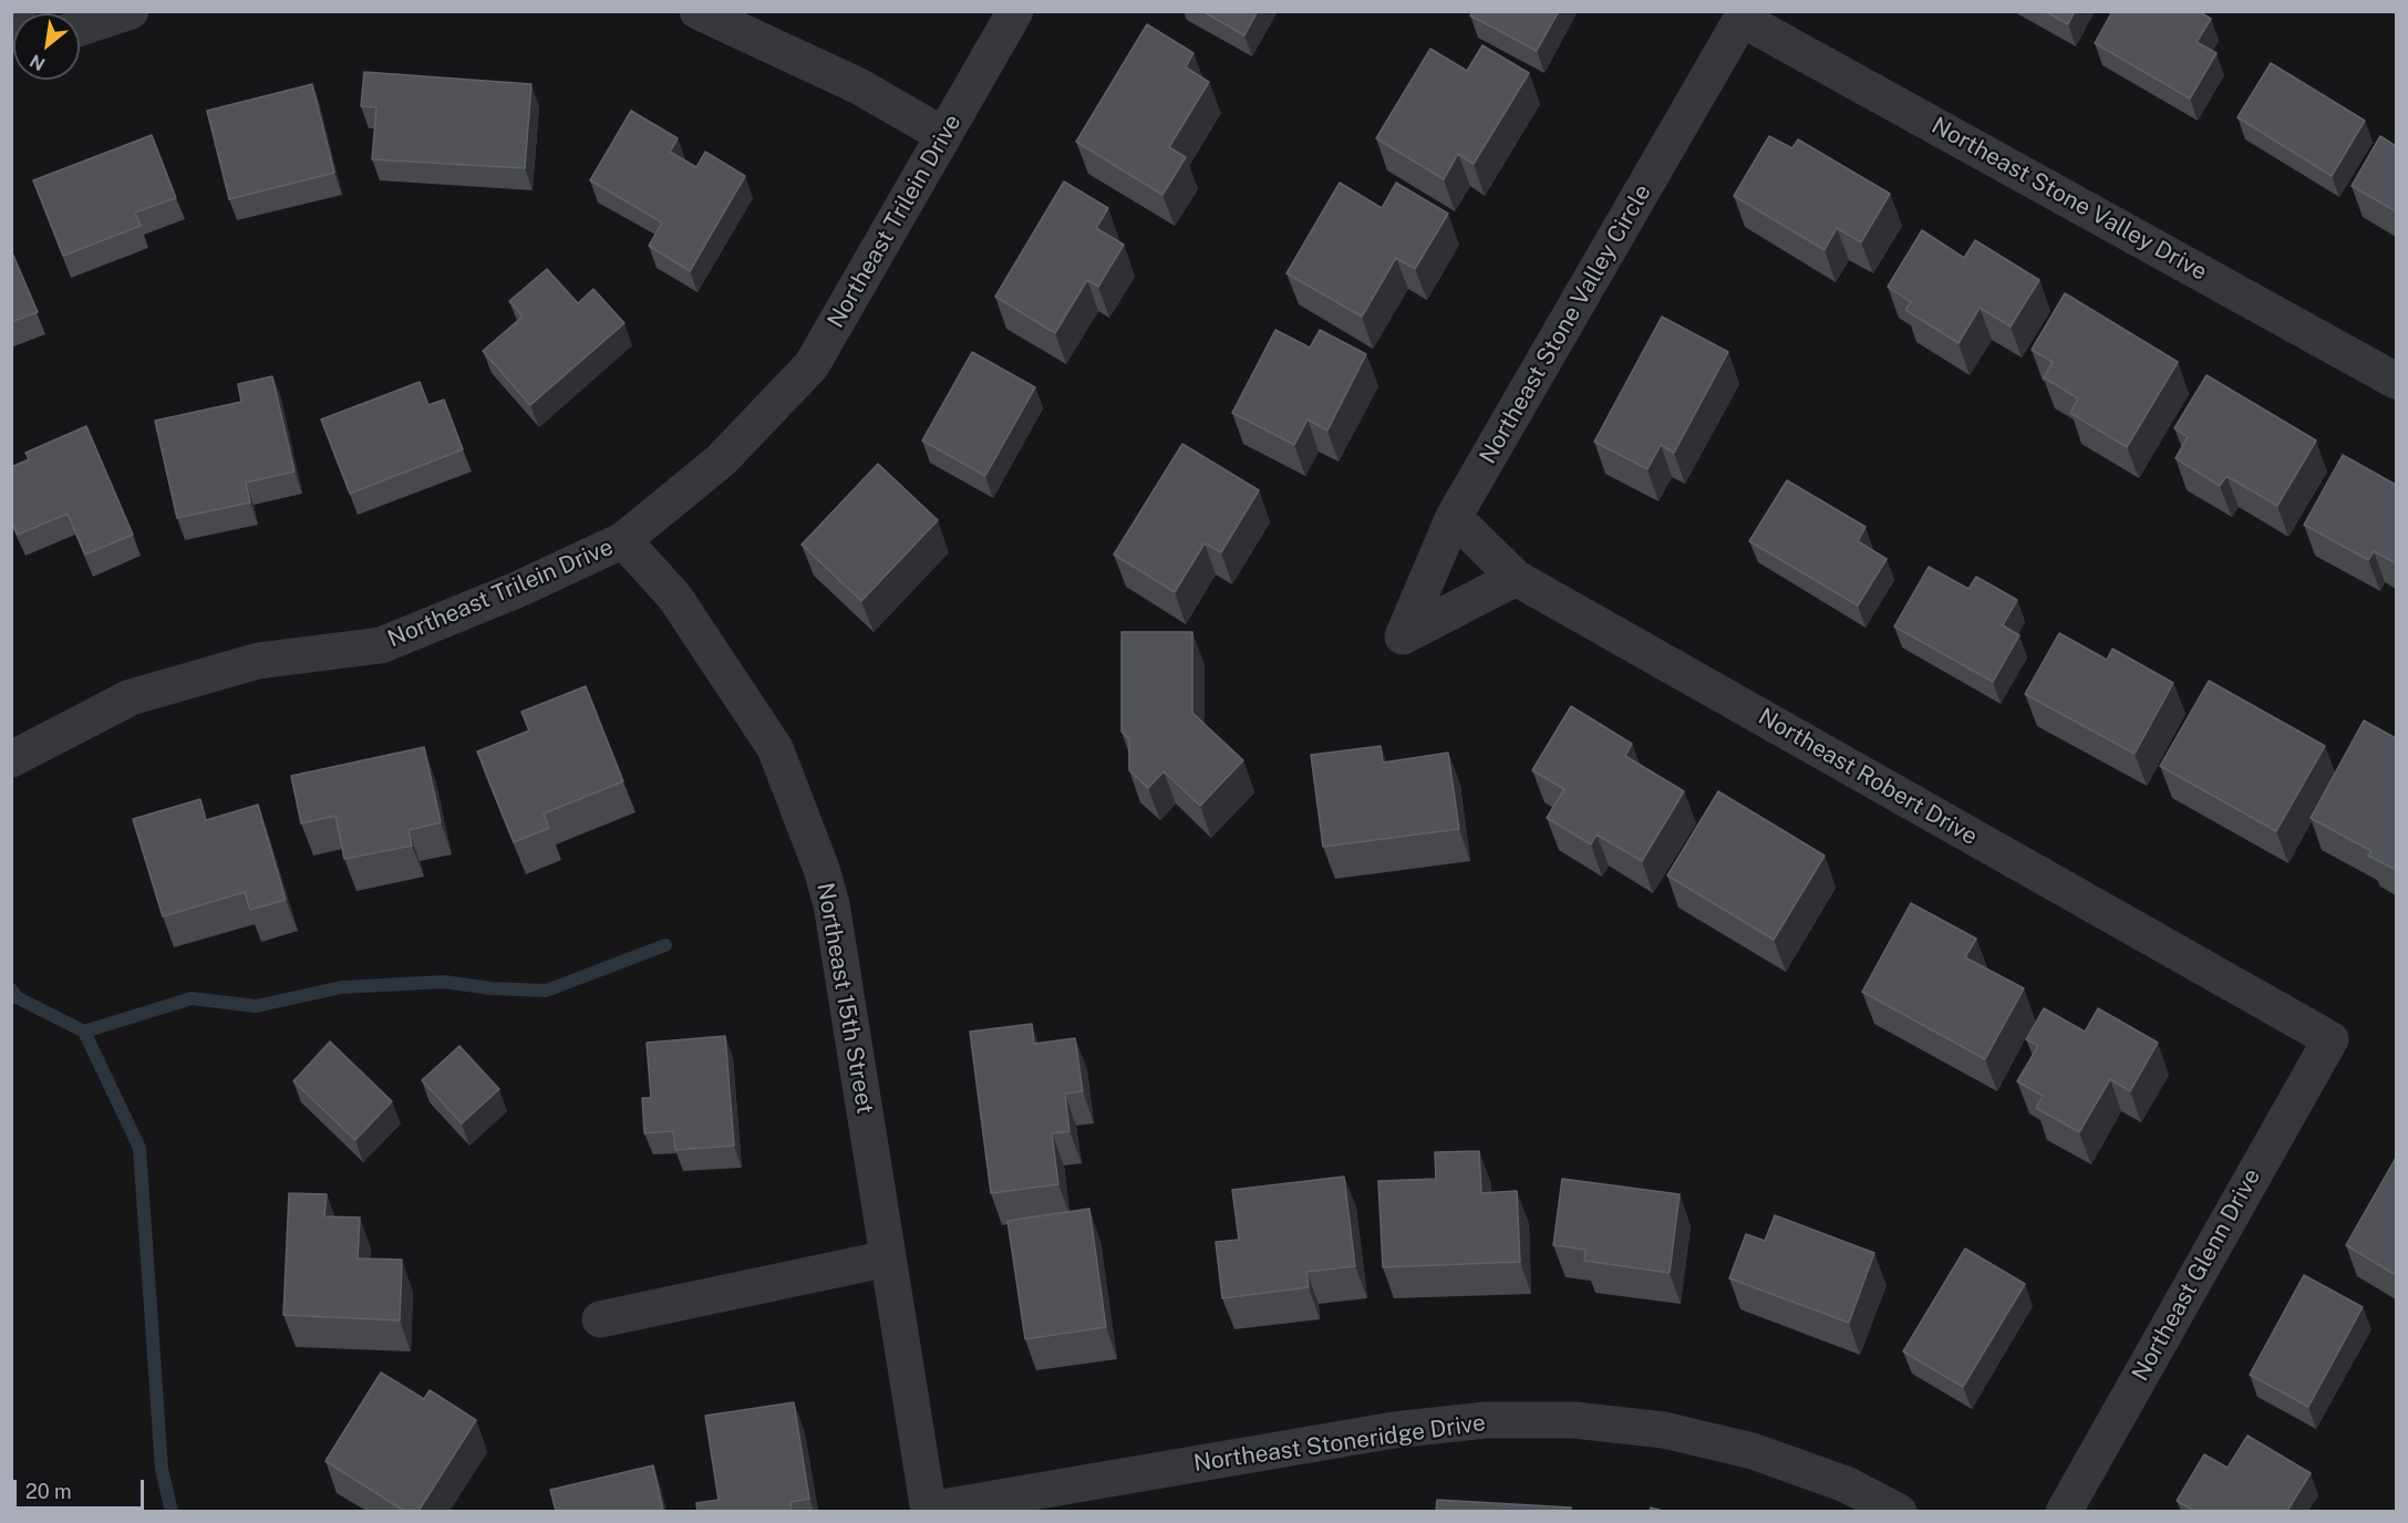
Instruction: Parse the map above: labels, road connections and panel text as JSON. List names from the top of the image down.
{
  "streets": {
    "street": [
      "Northeast Stone Valley Drive",
      "Northeast Trilein Drive",
      "Northeast Stone Valley Circle",
      "Northeast Robert Drive",
      "Northeast 15th Street",
      "Northeast Glenn Drive",
      "Northeast Stoneridge Drive"
    ]
  },
  "crossings": [
    ["Northeast Stone Valley Drive", "Northeast Stone Valley Circle"],
    ["Northeast Trilein Drive", "Northeast 15th Street"],
    ["Northeast Stone Valley Circle", "Northeast Robert Drive"],
    ["Northeast Robert Drive", "Northeast Glenn Drive"],
    ["Northeast 15th Street", "Northeast Stoneridge Drive"]
  ],
  "scale_bar": "20 m",
  "north": "bottom left"
}
